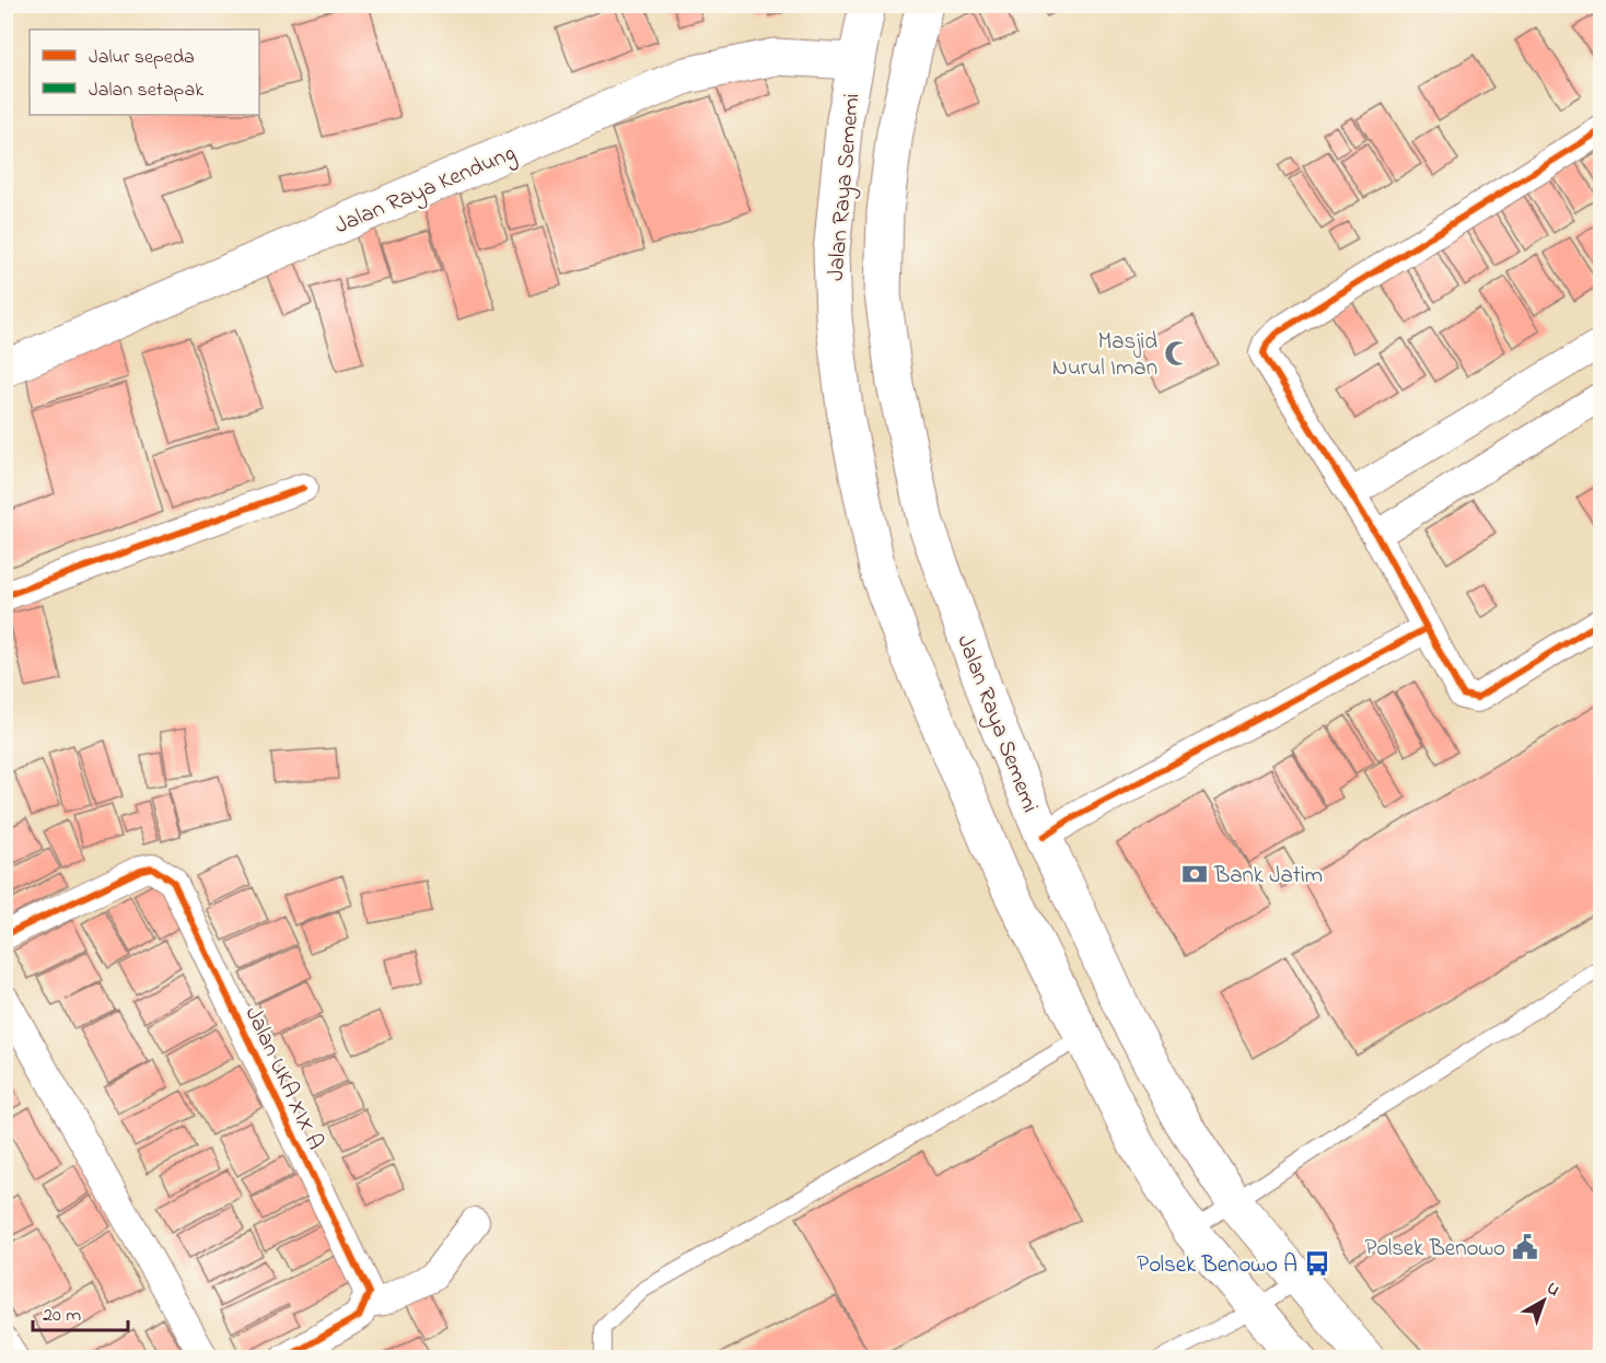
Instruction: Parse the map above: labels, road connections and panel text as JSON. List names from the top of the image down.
{
  "streets": {
    "main road": ["Jalan Raya Sememi", "Jalan Raya Kendung"],
    "street": ["Jalan UKA XIX A"]
  },
  "crossings": [
    ["Jalan Raya Sememi", "Jalan Raya Kendung"]
  ],
  "places": {
    "mosque": ["Masjid Nurul Iman"],
    "bank": ["Bank Jatim"],
    "public building": ["Polsek Benowo"],
    "bus stop": ["Polsek Benowo A"]
  },
  "legend": ["Jalur sepeda", "Jalan setapak"],
  "scale_bar": "20 m",
  "north": "top right"
}
